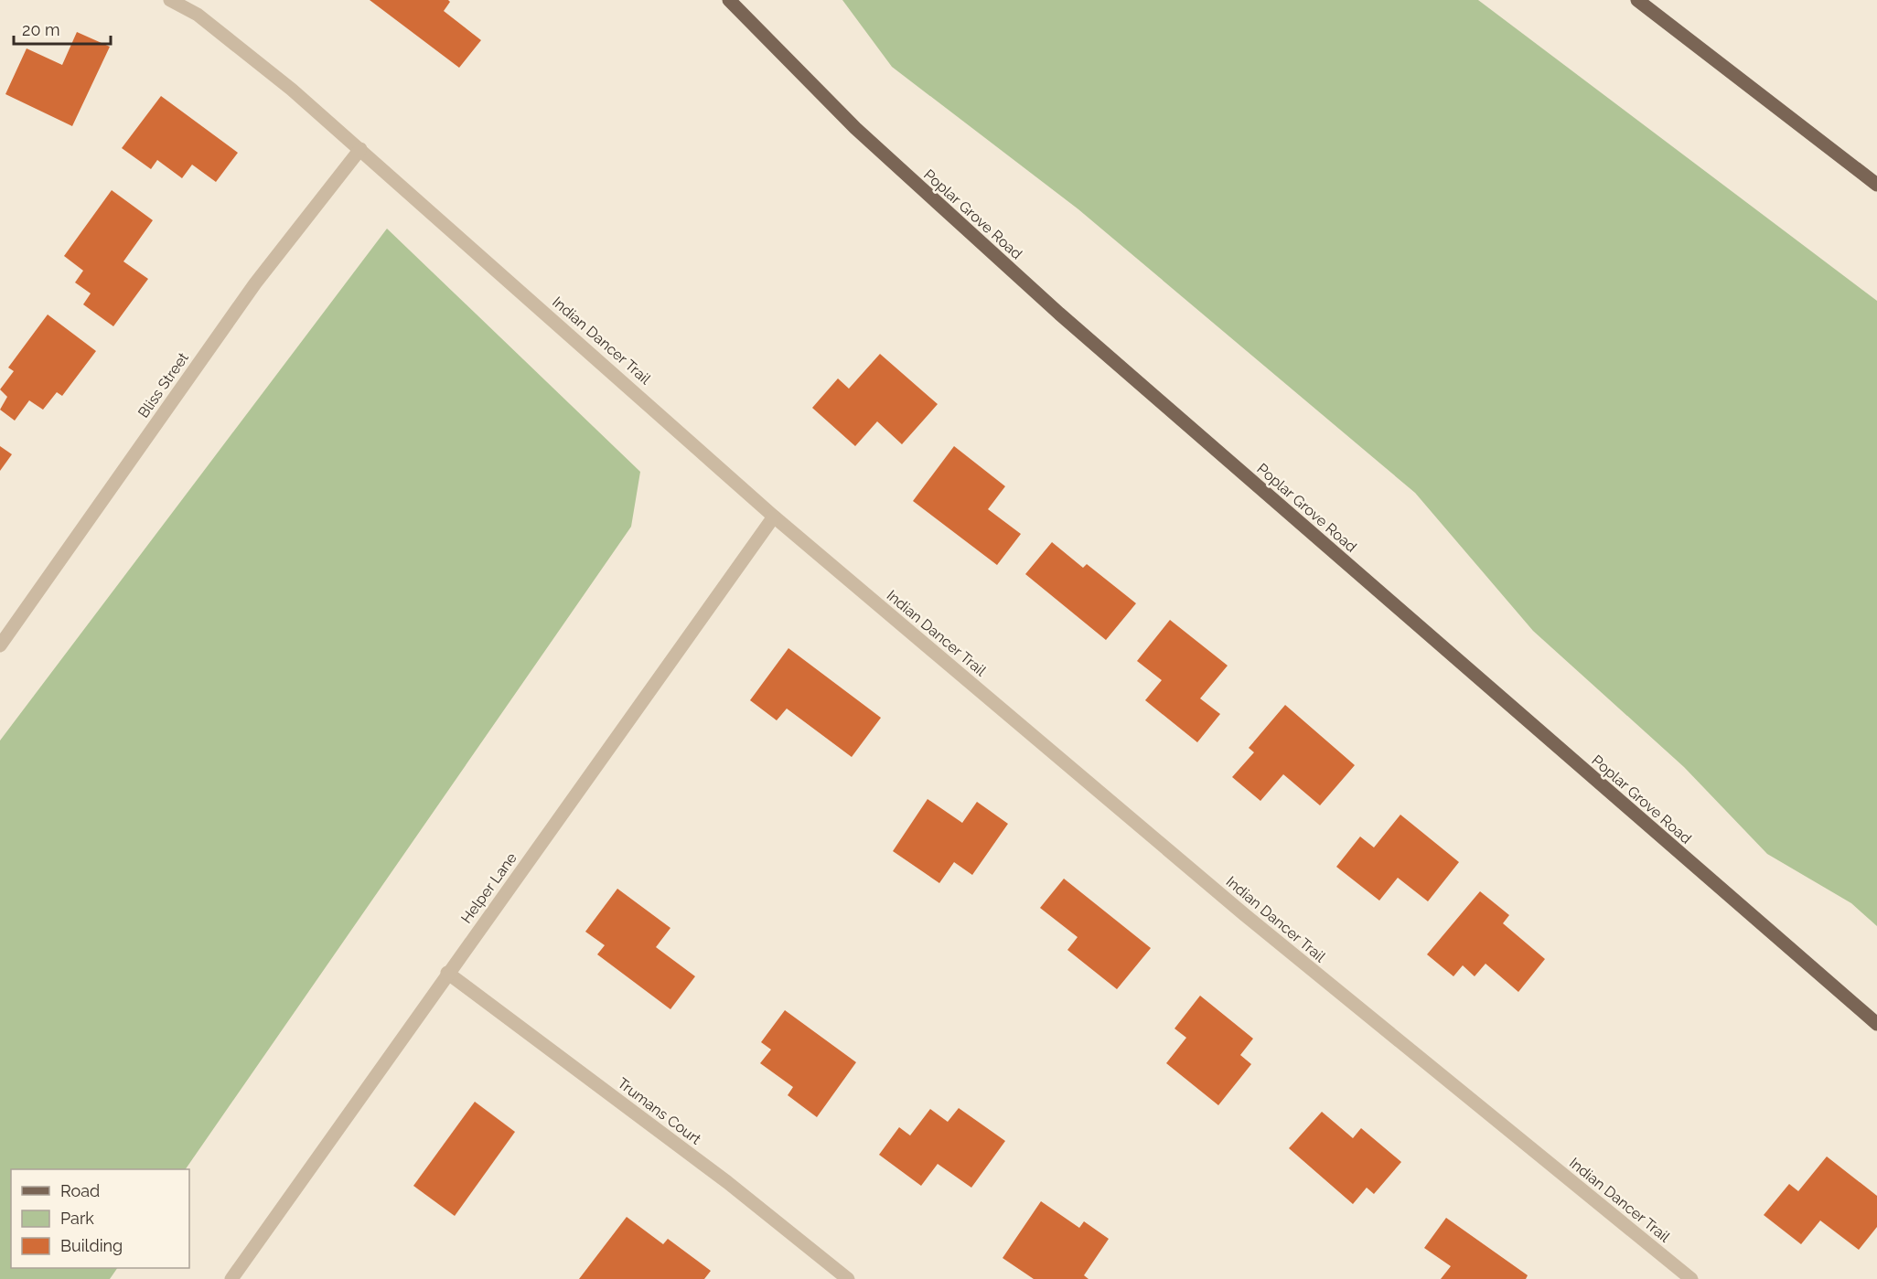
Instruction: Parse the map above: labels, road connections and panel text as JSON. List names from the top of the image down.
{
  "streets": {
    "main road": ["Poplar Grove Road"],
    "street": [
      "Indian Dancer Trail",
      "Bliss Street",
      "Helper Lane",
      "Trumans Court"
    ]
  },
  "crossings": [
    ["Indian Dancer Trail", "Bliss Street"],
    ["Indian Dancer Trail", "Helper Lane"],
    ["Helper Lane", "Trumans Court"]
  ],
  "legend": ["Road", "Park", "Building"],
  "scale_bar": "20 m"
}
